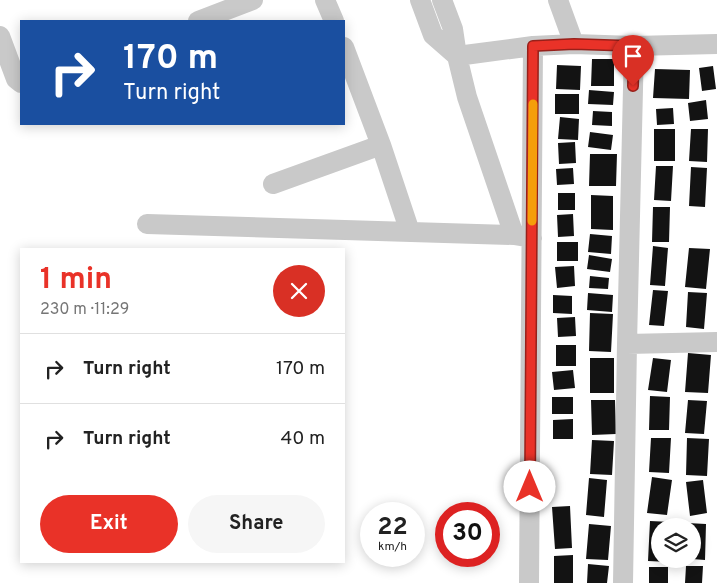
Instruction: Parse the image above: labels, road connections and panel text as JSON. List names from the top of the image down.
{
  "page": {
    "turn": ["170 m", "Turn right"],
    "heading": ["1 min", "230 m · 11:29"],
    "list": [
      {
        "name": "Turn right",
        "value": "170 m"
      },
      {
        "name": "Turn right",
        "value": "40 m"
      }
    ],
    "buttons": ["Exit", "Share"],
    "speed": "22 km/h",
    "limit": "30"
  }
}
